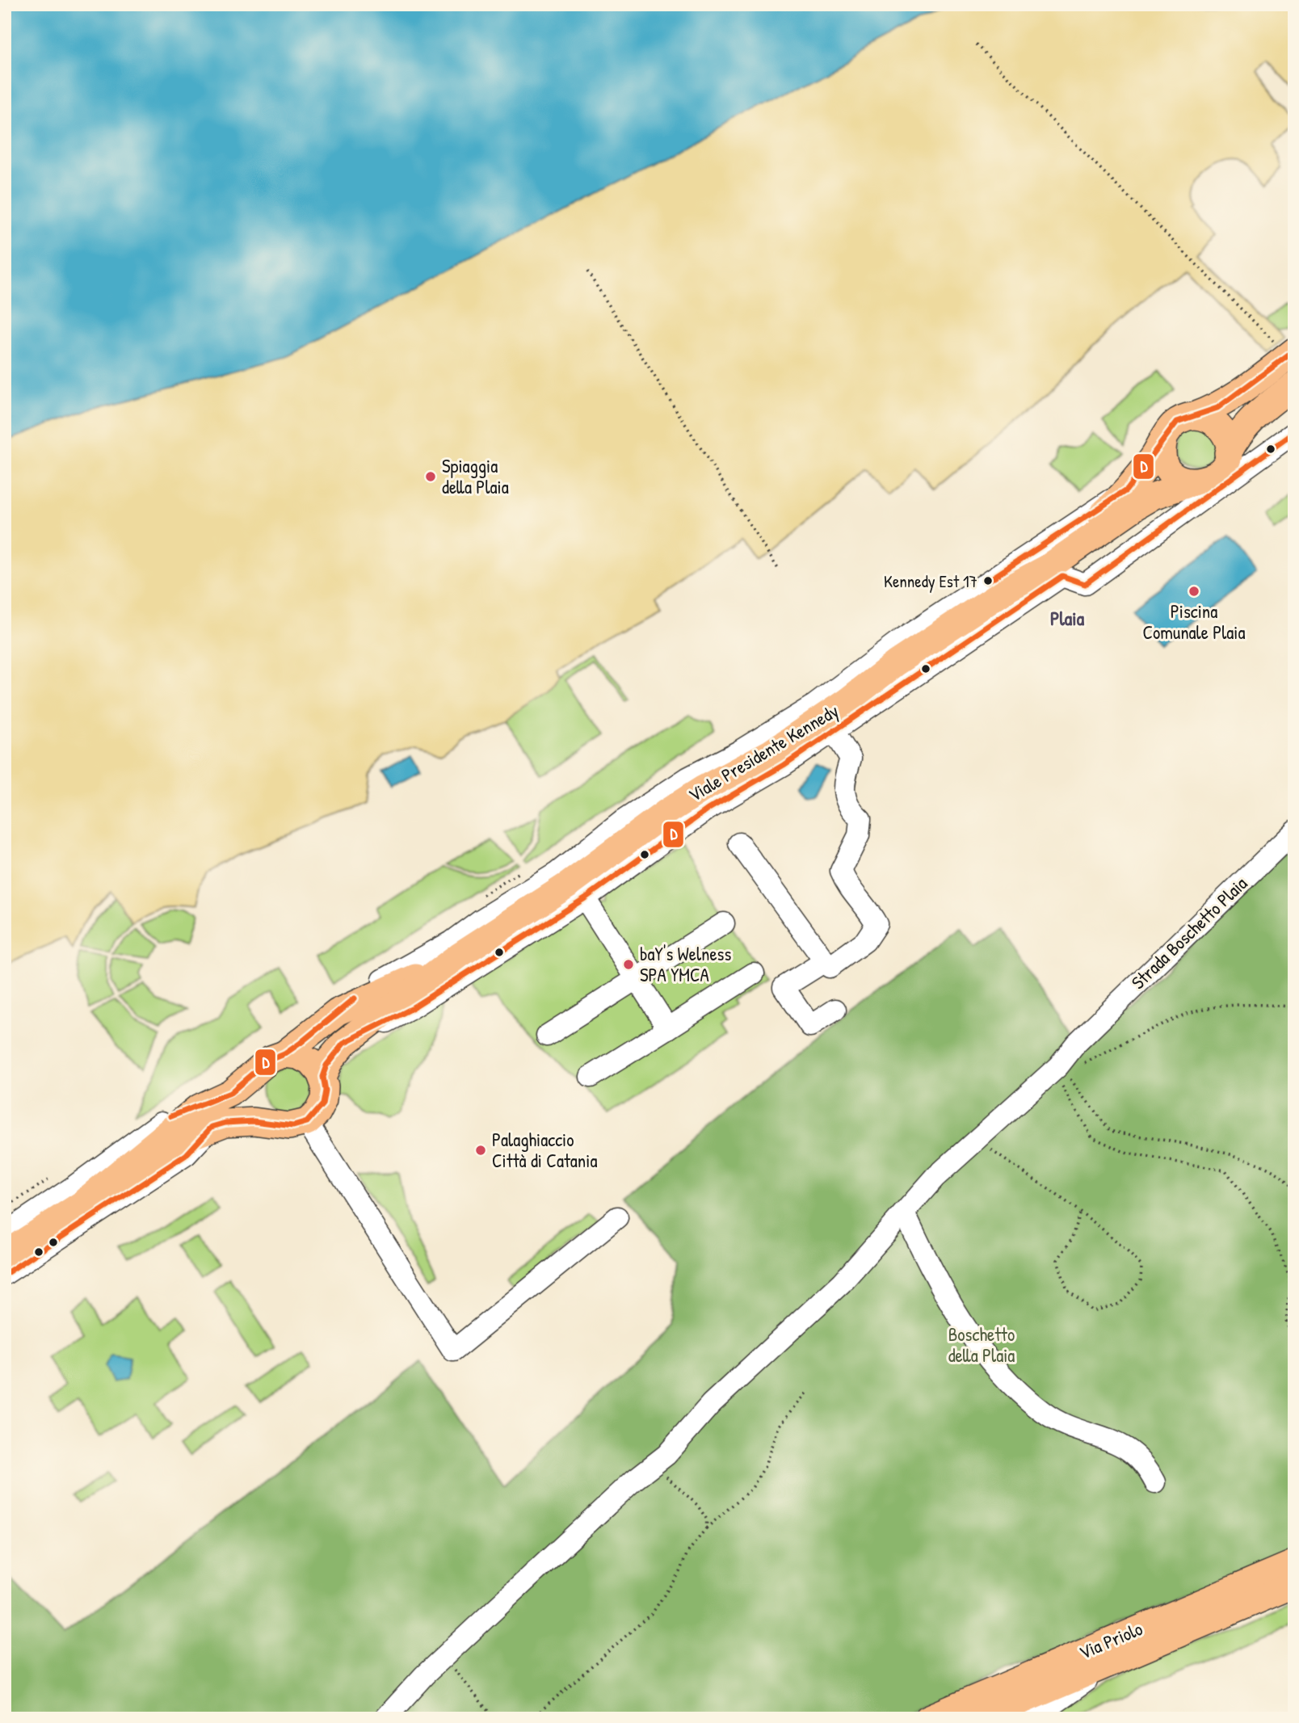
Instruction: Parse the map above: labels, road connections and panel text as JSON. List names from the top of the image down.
{
  "streets": {
    "main road": ["Viale Presidente Kennedy", "Via Priolo"],
    "street": ["Strada Boschetto Plaia"]
  },
  "districts": ["Plaia"],
  "parks": ["Boschetto della Plaia"],
  "places": [
    "Spiaggia della Plaia",
    "Kennedy Est 17",
    "Piscina Comunale Plaia",
    "baY's Welness SPA YMCA",
    "Palaghiaccio Città di Catania"
  ],
  "lines": ["transit line D"]
}
